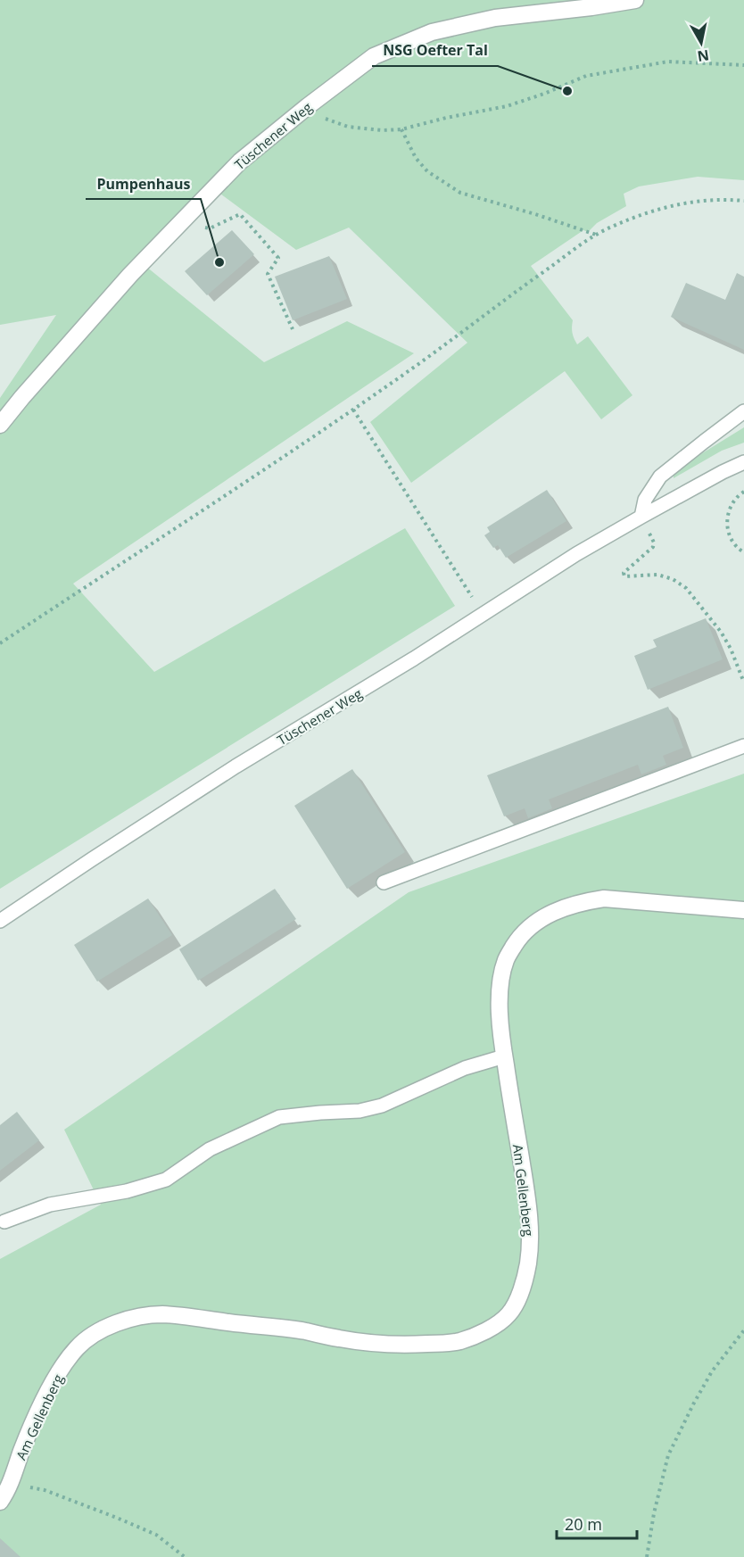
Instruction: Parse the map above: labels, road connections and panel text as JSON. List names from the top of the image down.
{
  "streets": {
    "street": ["Tüschener Weg", "Am Gellenberg"]
  },
  "places": ["NSG Oefter Tal", "Pumpenhaus"],
  "scale_bar": "20 m",
  "north": "bottom"
}
